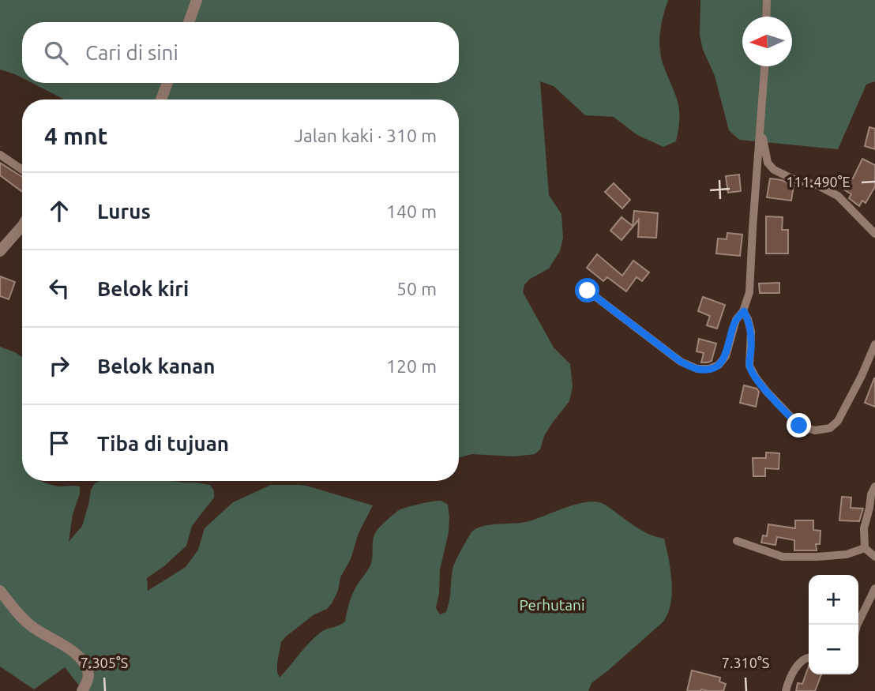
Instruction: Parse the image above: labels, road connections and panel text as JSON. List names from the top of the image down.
{
  "parks": ["Perhutani"],
  "north": "left",
  "page": {
    "search": "Cari di sini",
    "heading": ["4 mnt", "Jalan kaki · 310 m"],
    "list": [
      ["Lurus", "140 m"],
      ["Belok kiri", "50 m"],
      ["Belok kanan", "120 m"],
      "Tiba di tujuan"
    ],
    "map_buttons": ["+", "−"]
  },
  "coordinates": ["111.490°E", "7.305°S", "7.310°S"]
}
